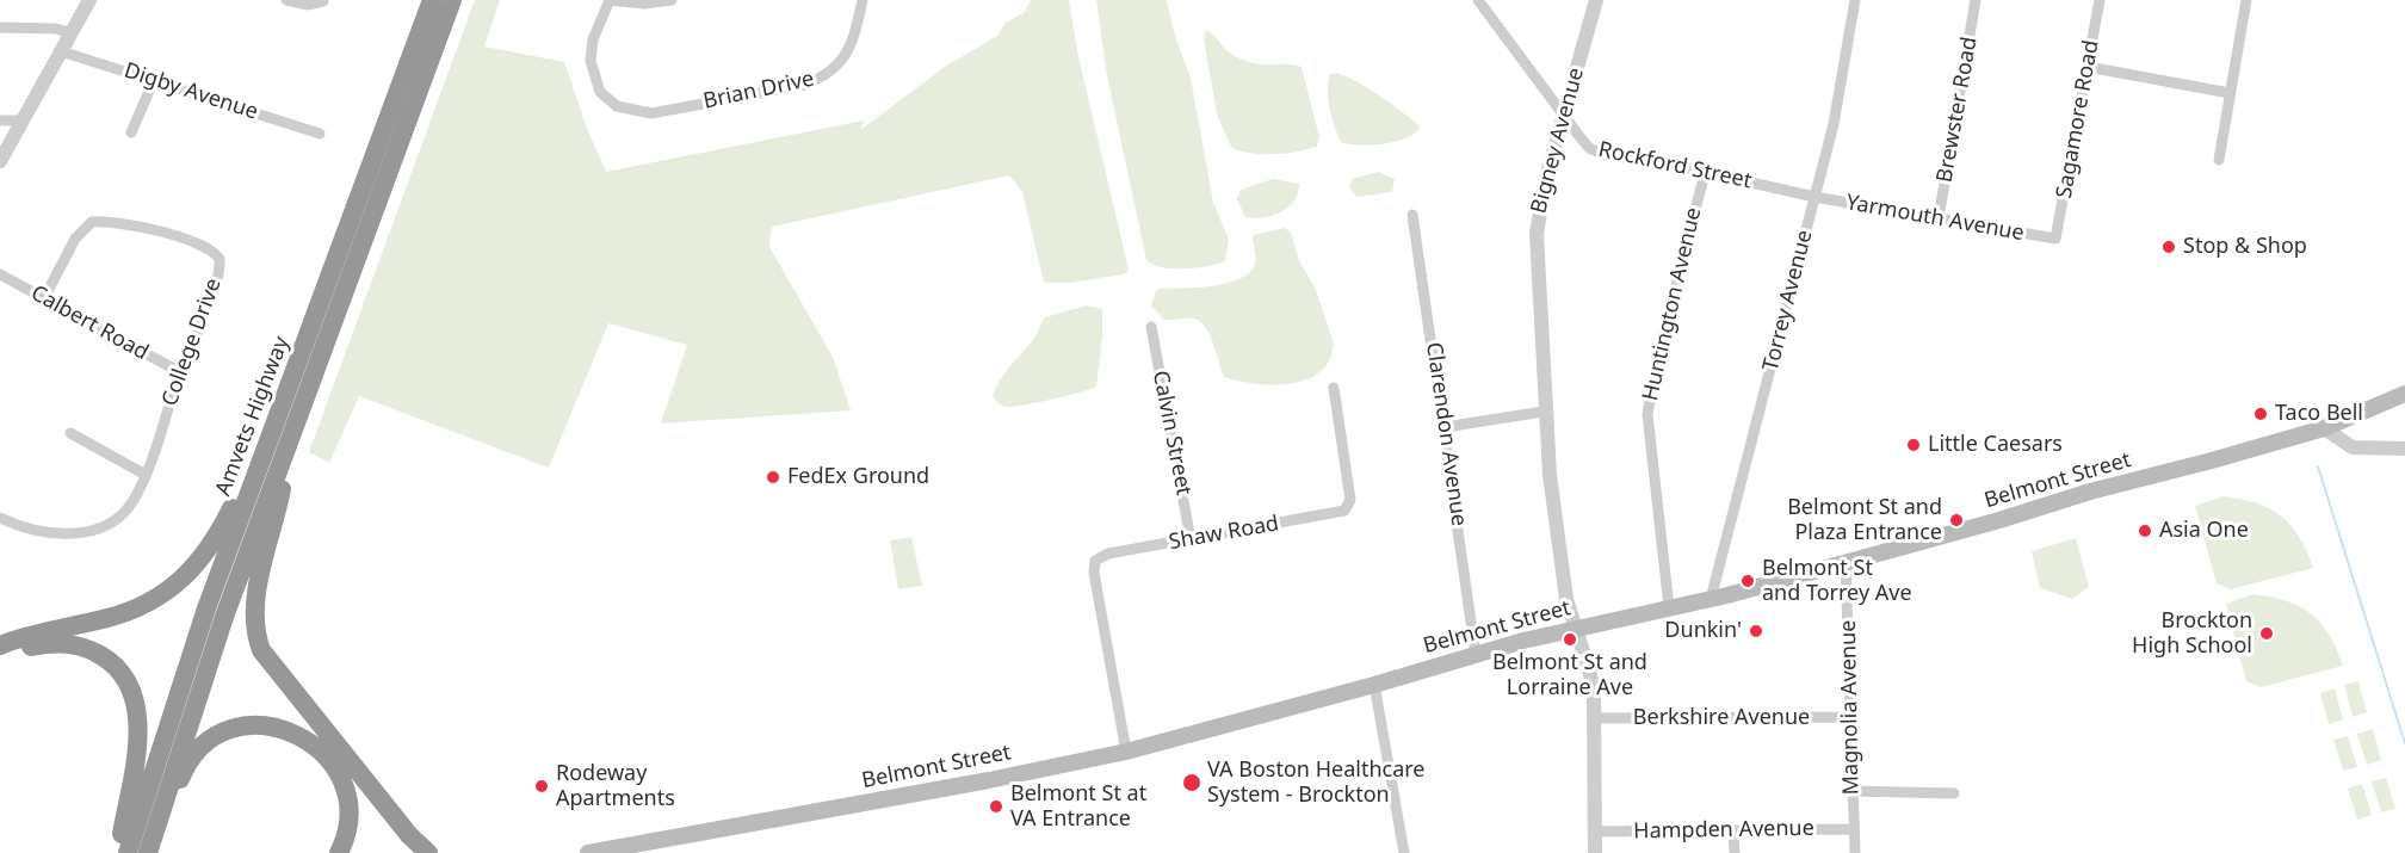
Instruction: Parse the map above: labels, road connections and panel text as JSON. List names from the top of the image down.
{
  "streets": {
    "highway": ["Amvets Highway"],
    "main road": ["Belmont Street"],
    "street": [
      "Brian Drive",
      "Digby Avenue",
      "Brewster Road",
      "Sagamore Road",
      "Bigney Avenue",
      "Rockford Street",
      "Yarmouth Avenue",
      "Torrey Avenue",
      "Huntington Avenue",
      "Calbert Road",
      "College Drive",
      "Calvin Street",
      "Clarendon Avenue",
      "Shaw Road",
      "Magnolia Avenue",
      "Berkshire Avenue",
      "Hampden Avenue"
    ]
  },
  "crossings": [
    ["Brewster Road", "Yarmouth Avenue"],
    ["Sagamore Road", "Yarmouth Avenue"],
    ["Bigney Avenue", "Rockford Street"],
    ["Bigney Avenue", "Belmont Street"],
    ["Bigney Avenue", "Berkshire Avenue"],
    ["Bigney Avenue", "Hampden Avenue"],
    ["Rockford Street", "Yarmouth Avenue"],
    ["Rockford Street", "Torrey Avenue"],
    ["Rockford Street", "Huntington Avenue"],
    ["Yarmouth Avenue", "Torrey Avenue"],
    ["Torrey Avenue", "Belmont Street"],
    ["Huntington Avenue", "Belmont Street"],
    ["Calbert Road", "College Drive"],
    ["Calvin Street", "Shaw Road"],
    ["Clarendon Avenue", "Belmont Street"],
    ["Belmont Street", "Shaw Road"],
    ["Belmont Street", "Magnolia Avenue"],
    ["Magnolia Avenue", "Berkshire Avenue"],
    ["Magnolia Avenue", "Hampden Avenue"]
  ],
  "places": [
    "Stop & Shop",
    "Taco Bell",
    "Little Caesars",
    "FedEx Ground",
    "Belmont St and Plaza Entrance",
    "Asia One",
    "Belmont St and Torrey Ave",
    "Dunkin'",
    "Brockton High School",
    "Belmont St and Lorraine Ave",
    "VA Boston Healthcare System - Brockton",
    "Rodeway Apartments",
    "Belmont St at VA Entrance"
  ]
}
